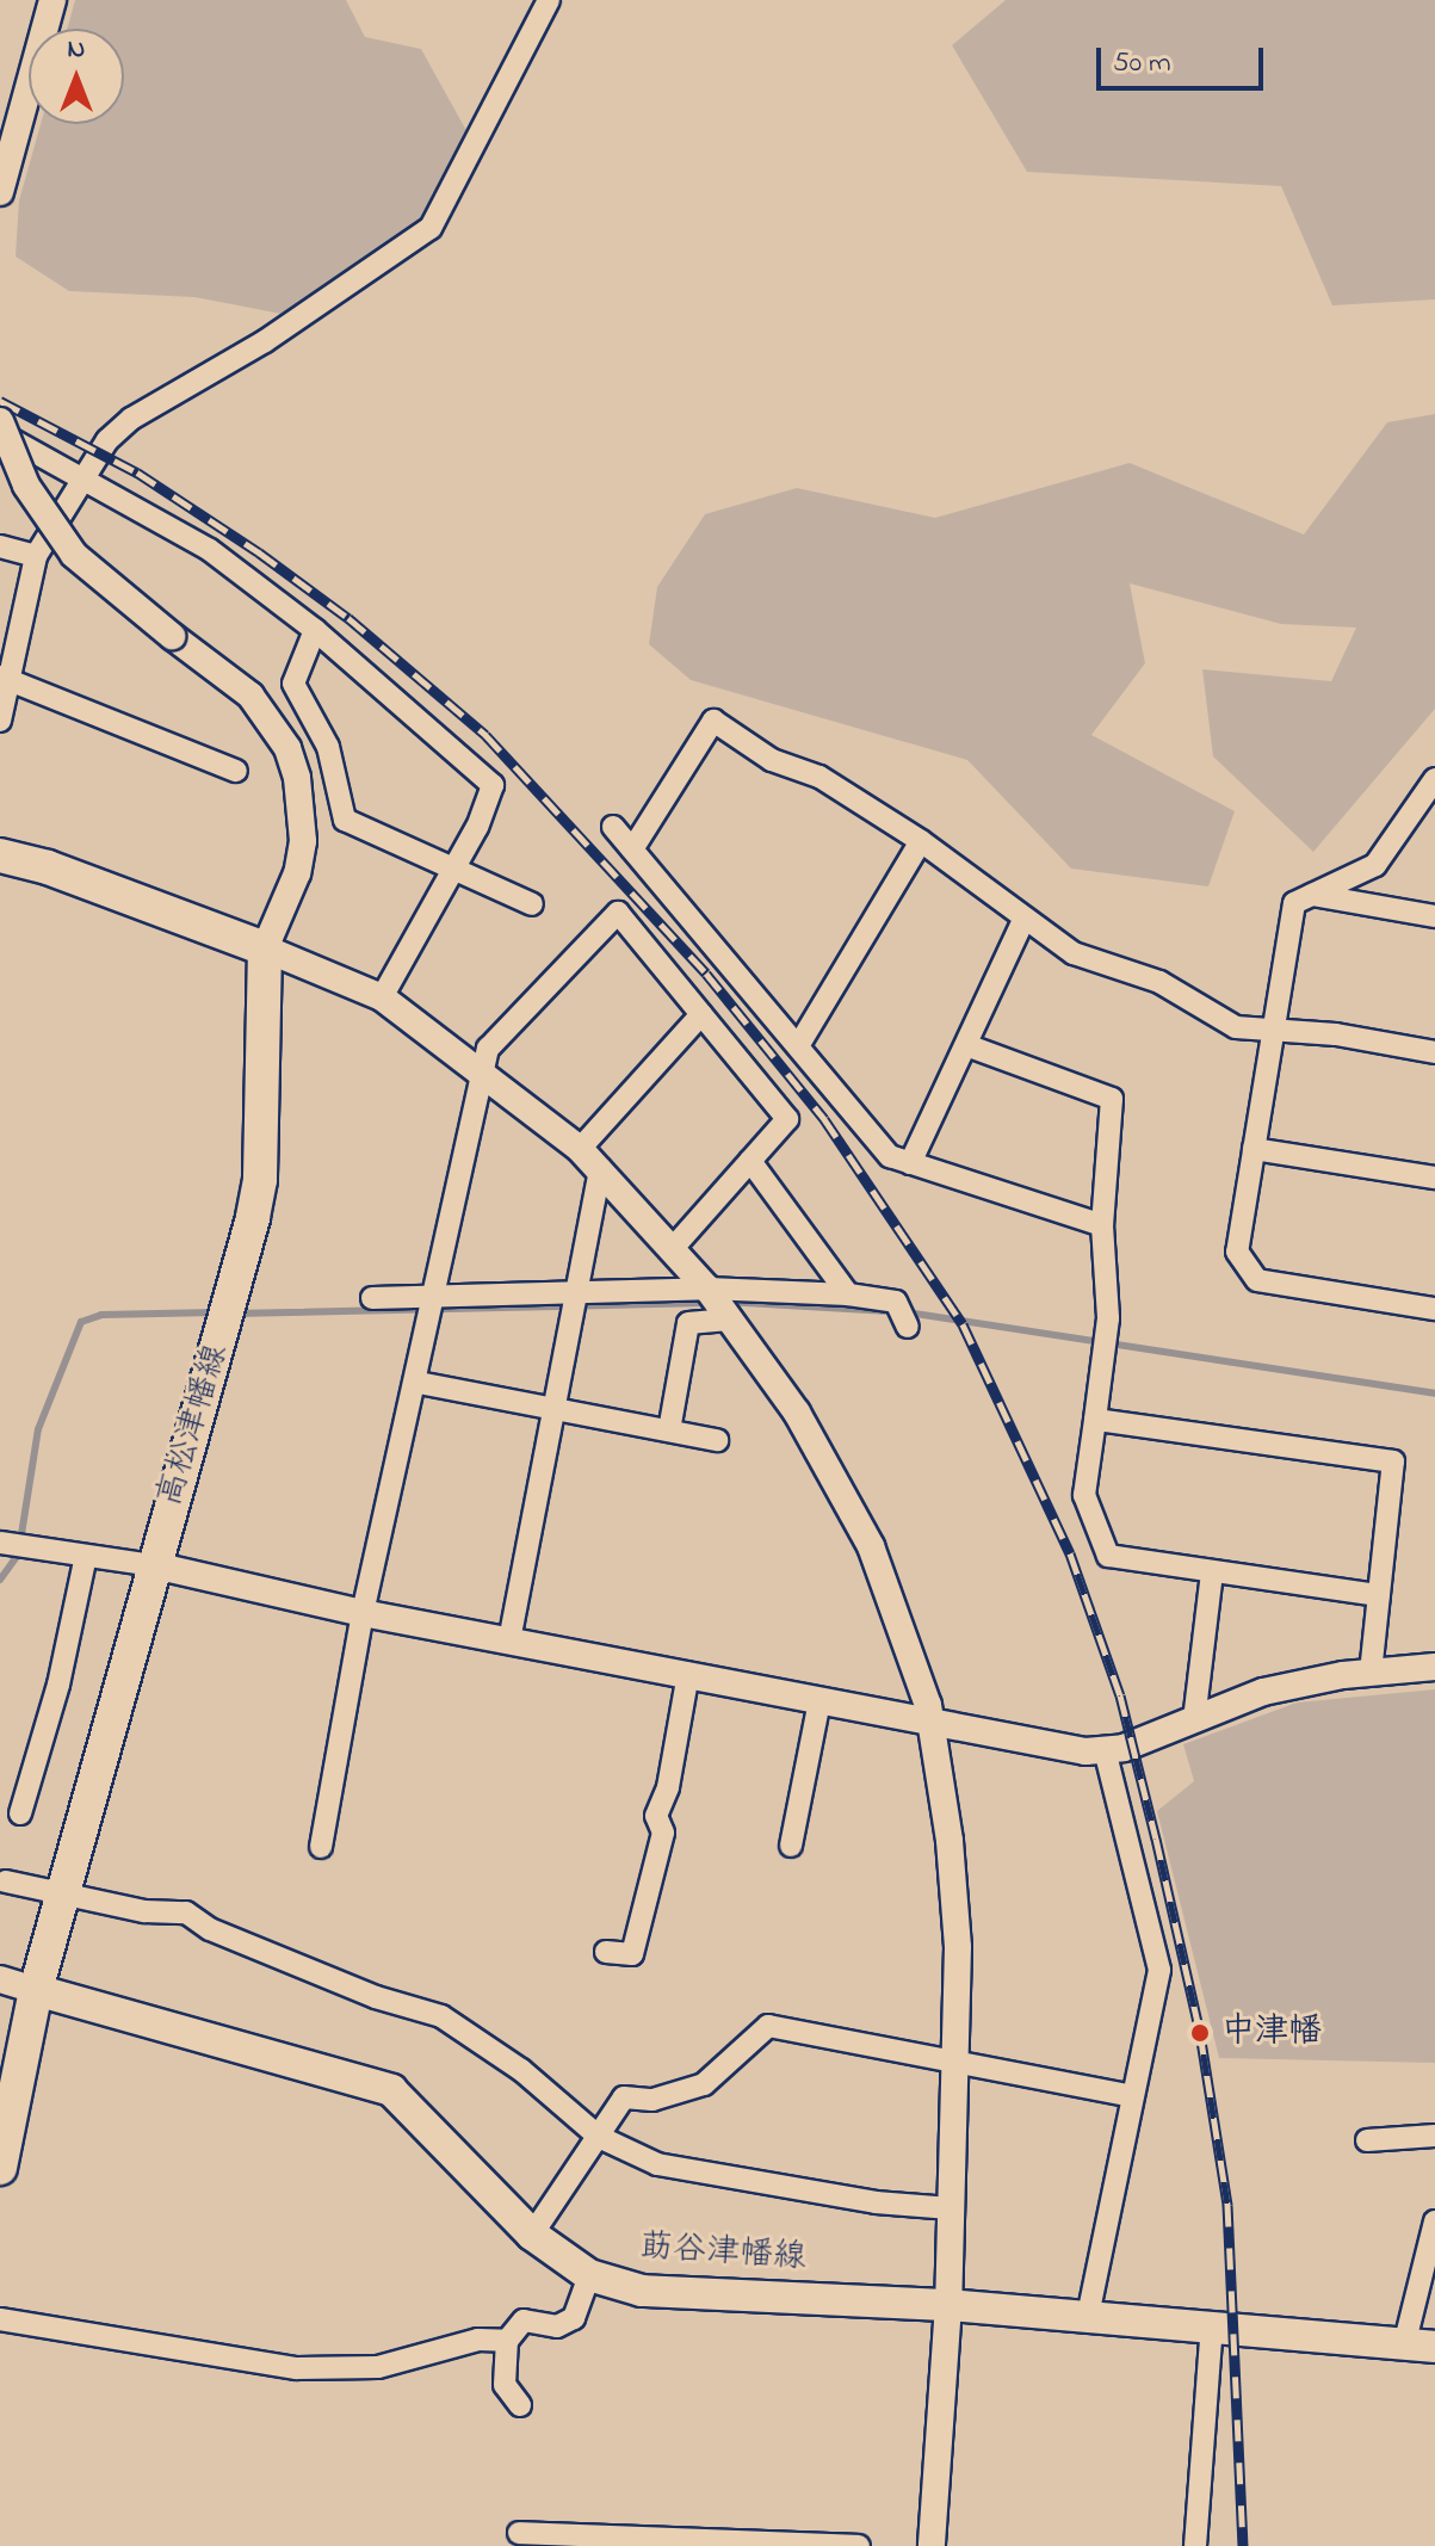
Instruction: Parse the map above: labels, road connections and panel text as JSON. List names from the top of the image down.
{
  "streets": {
    "main road": ["高松津幡線", "莇谷津幡線"]
  },
  "crossings": [
    ["高松津幡線", "莇谷津幡線"]
  ],
  "places": ["中津幡"],
  "scale_bar": "50 m",
  "north": "top"
}
